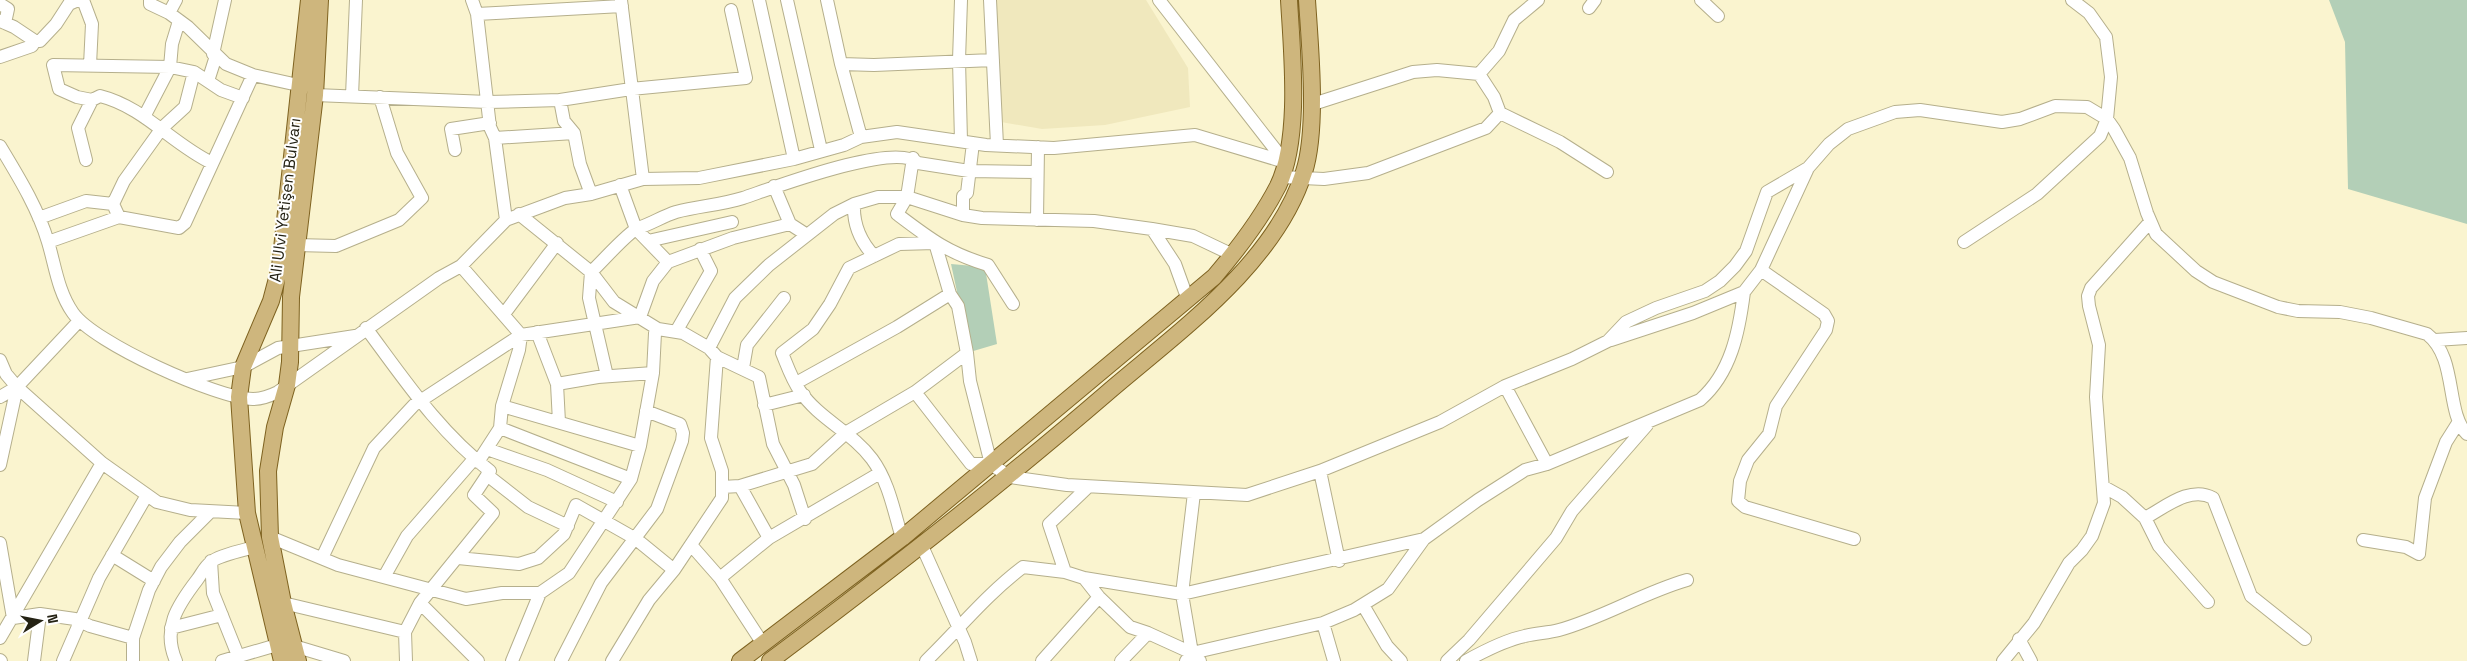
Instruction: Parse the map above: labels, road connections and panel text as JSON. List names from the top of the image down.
{
  "streets": {
    "main road": ["Ali Ulvi Yetişen Bulvarı"]
  },
  "north": "right"
}
